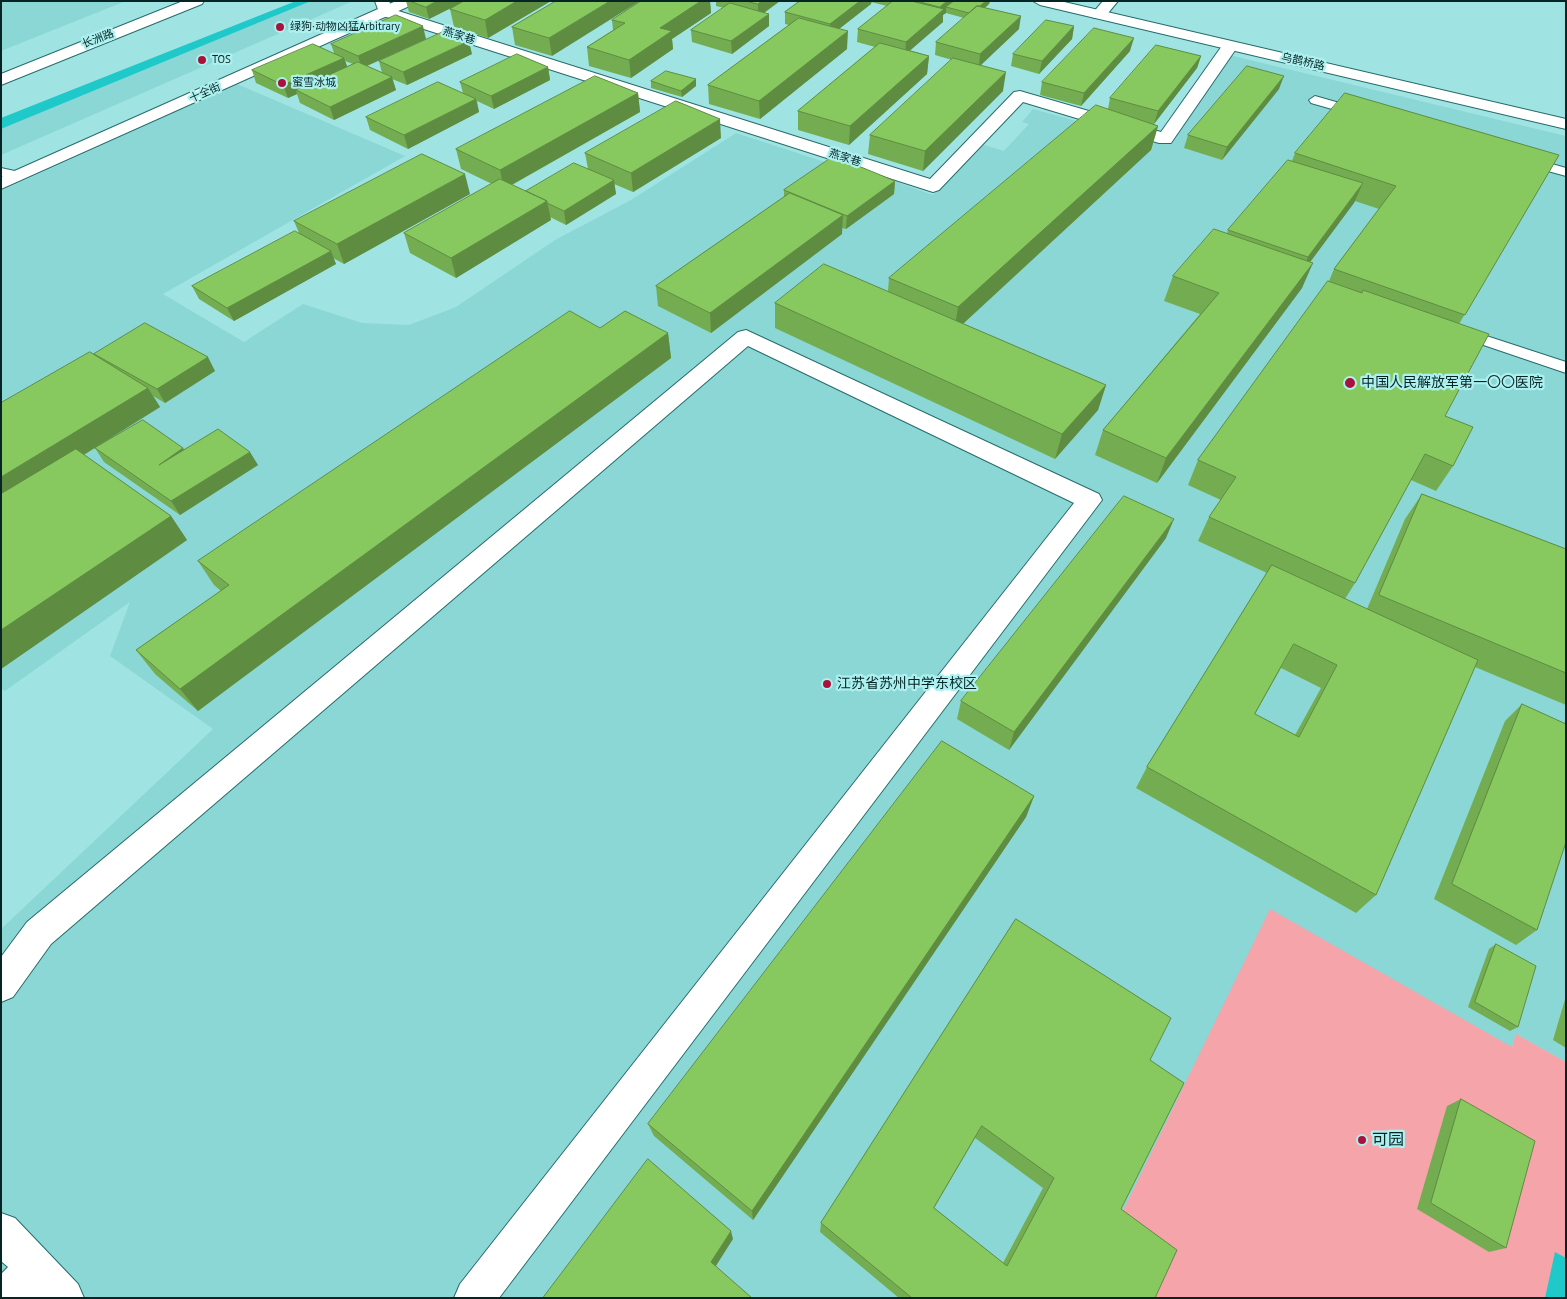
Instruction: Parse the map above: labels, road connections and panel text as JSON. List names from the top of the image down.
{
  "streets": {
    "street": [
      "燕家巷",
      "长洲路",
      "乌鹊桥路",
      "十全街"
    ]
  },
  "crossings": [
    ["燕家巷", "乌鹊桥路"],
    ["燕家巷", "十全街"]
  ],
  "places": [
    "绿狗·动物凶猛Arbitrary",
    "TOS",
    "蜜雪冰城",
    "中国人民解放军第一〇〇医院",
    "江苏省苏州中学东校区",
    "可园"
  ]
}
